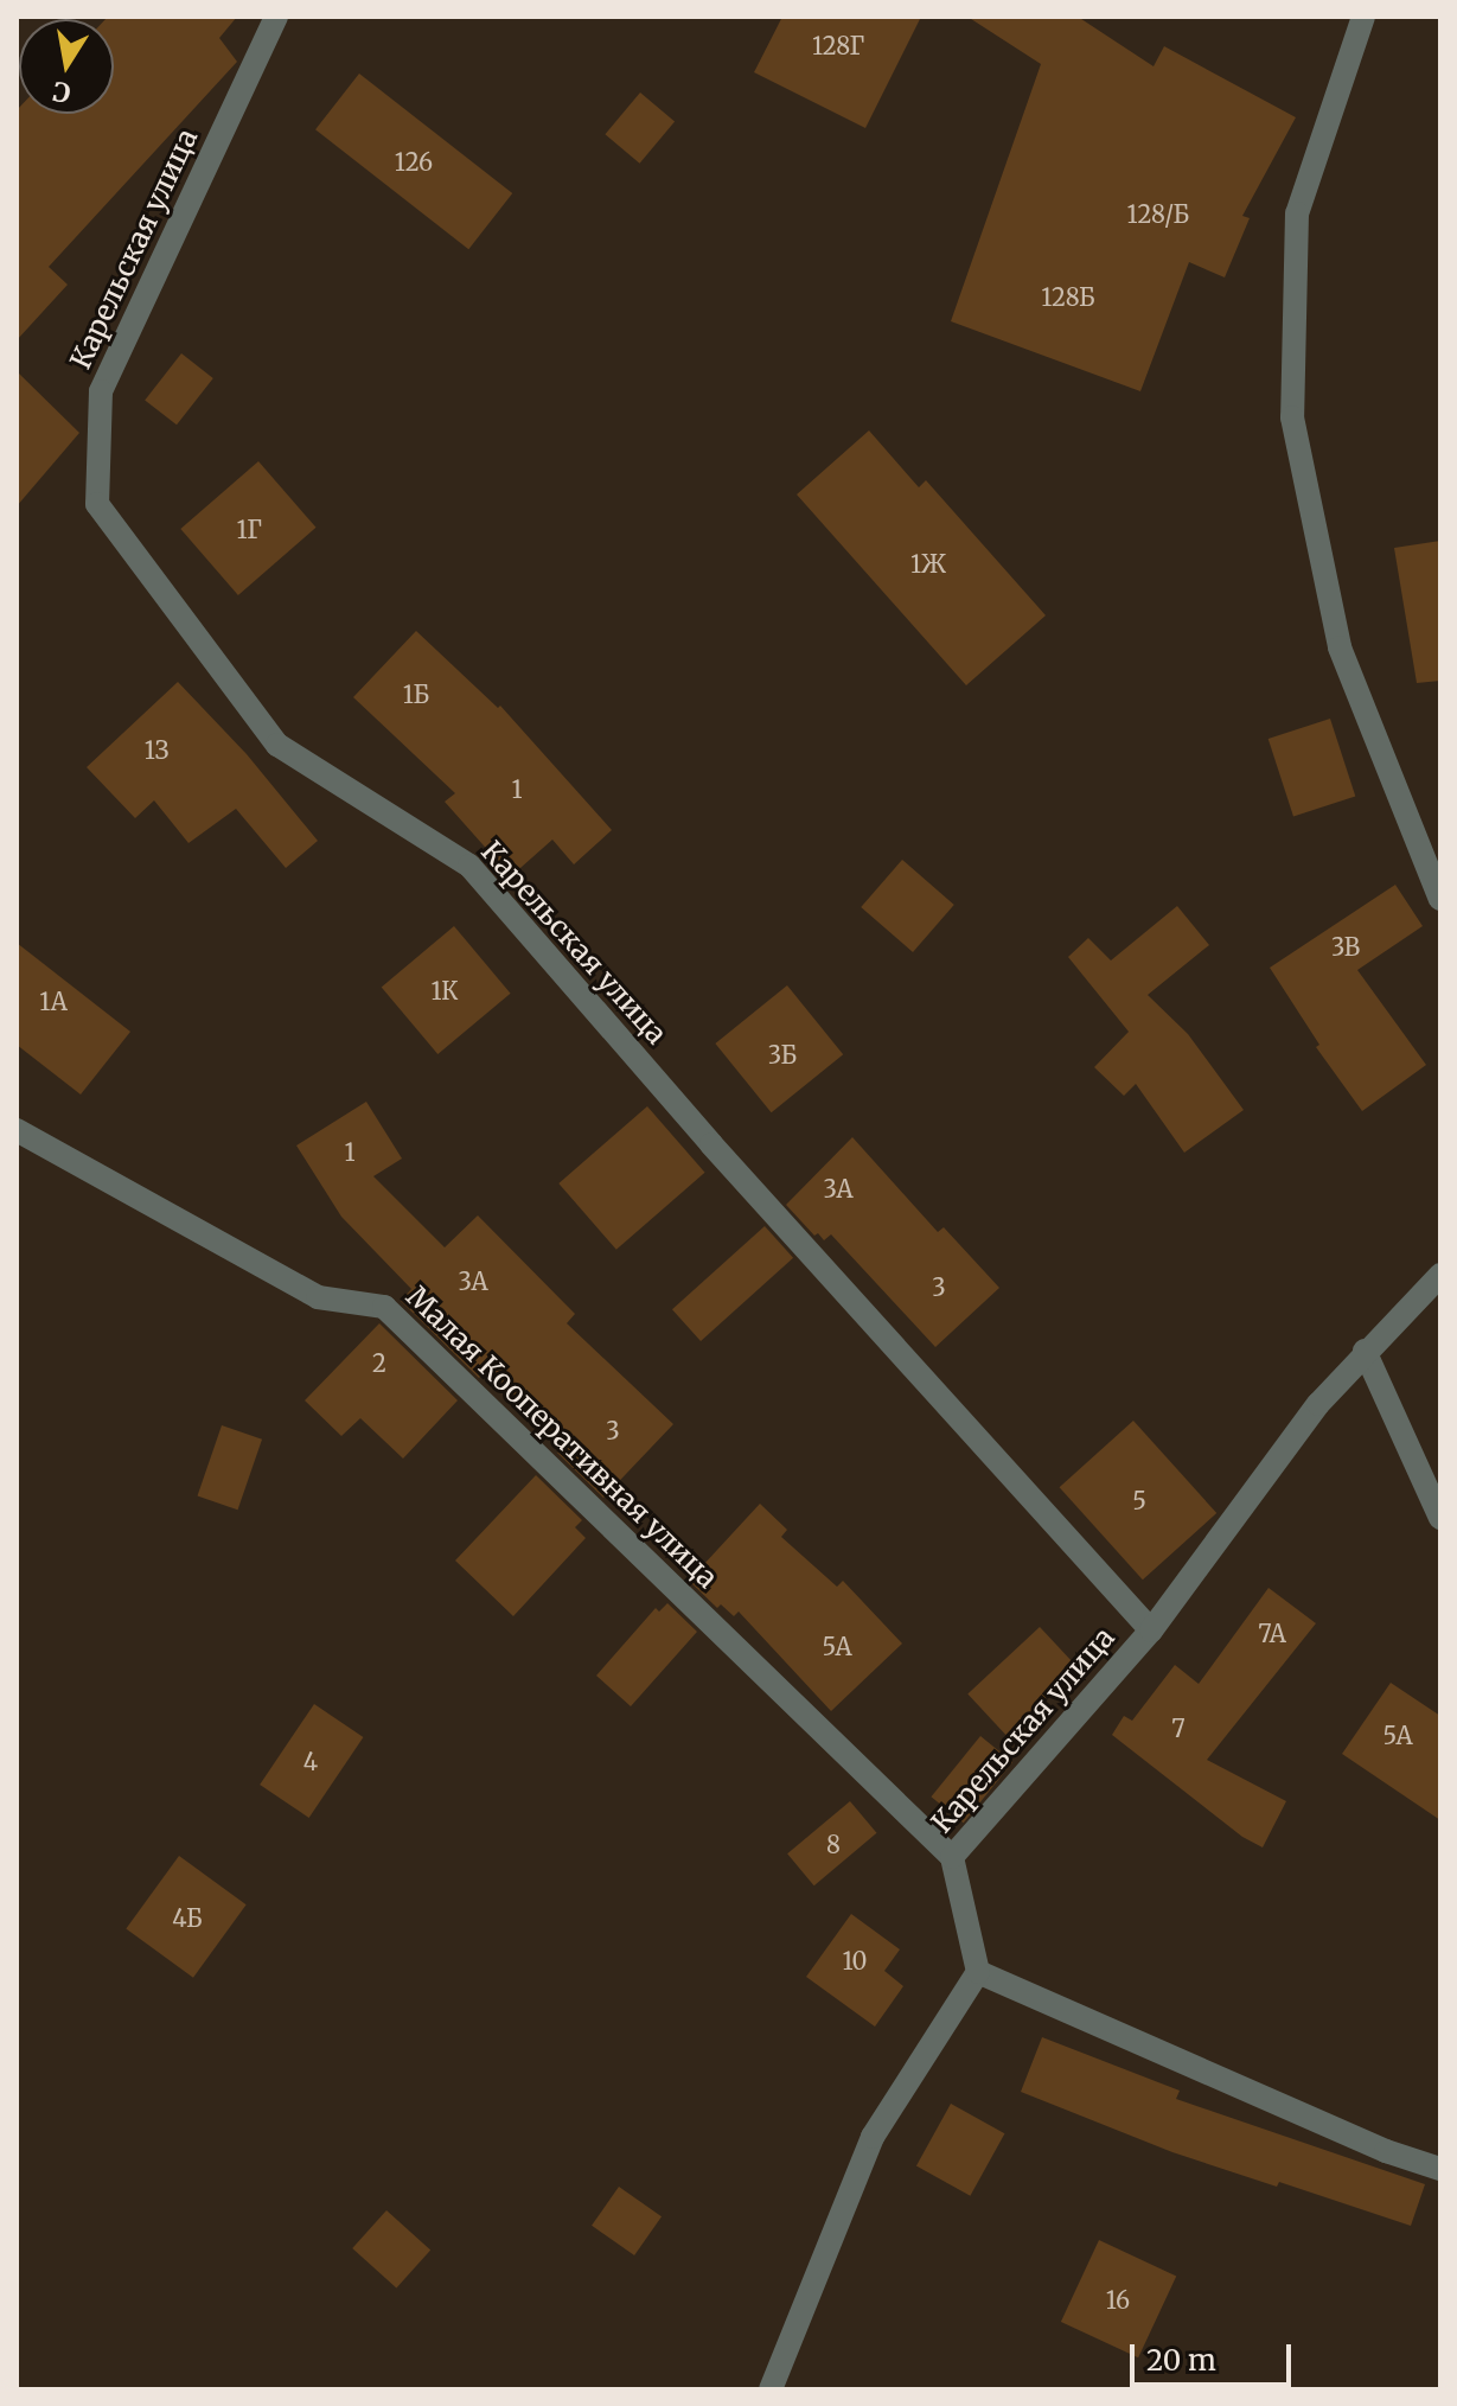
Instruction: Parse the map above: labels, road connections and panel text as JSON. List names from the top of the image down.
{
  "streets": {
    "street": ["Карельская улица", "Малая Кооперативная улица"]
  },
  "crossings": [
    ["Карельская улица", "Малая Кооперативная улица"]
  ],
  "house_numbers": [
    "128Г",
    "126",
    "128/Б",
    "128Б",
    "1Г",
    "1Ж",
    "1Б",
    "1З",
    "1",
    "3В",
    "1К",
    "1А",
    "3Б",
    "1",
    "3А",
    "3А",
    "3",
    "2",
    "3",
    "5",
    "7А",
    "5А",
    "7",
    "5А",
    "4",
    "8",
    "4Б",
    "10",
    "16"
  ],
  "scale_bar": "20 m",
  "north": "bottom"
}
